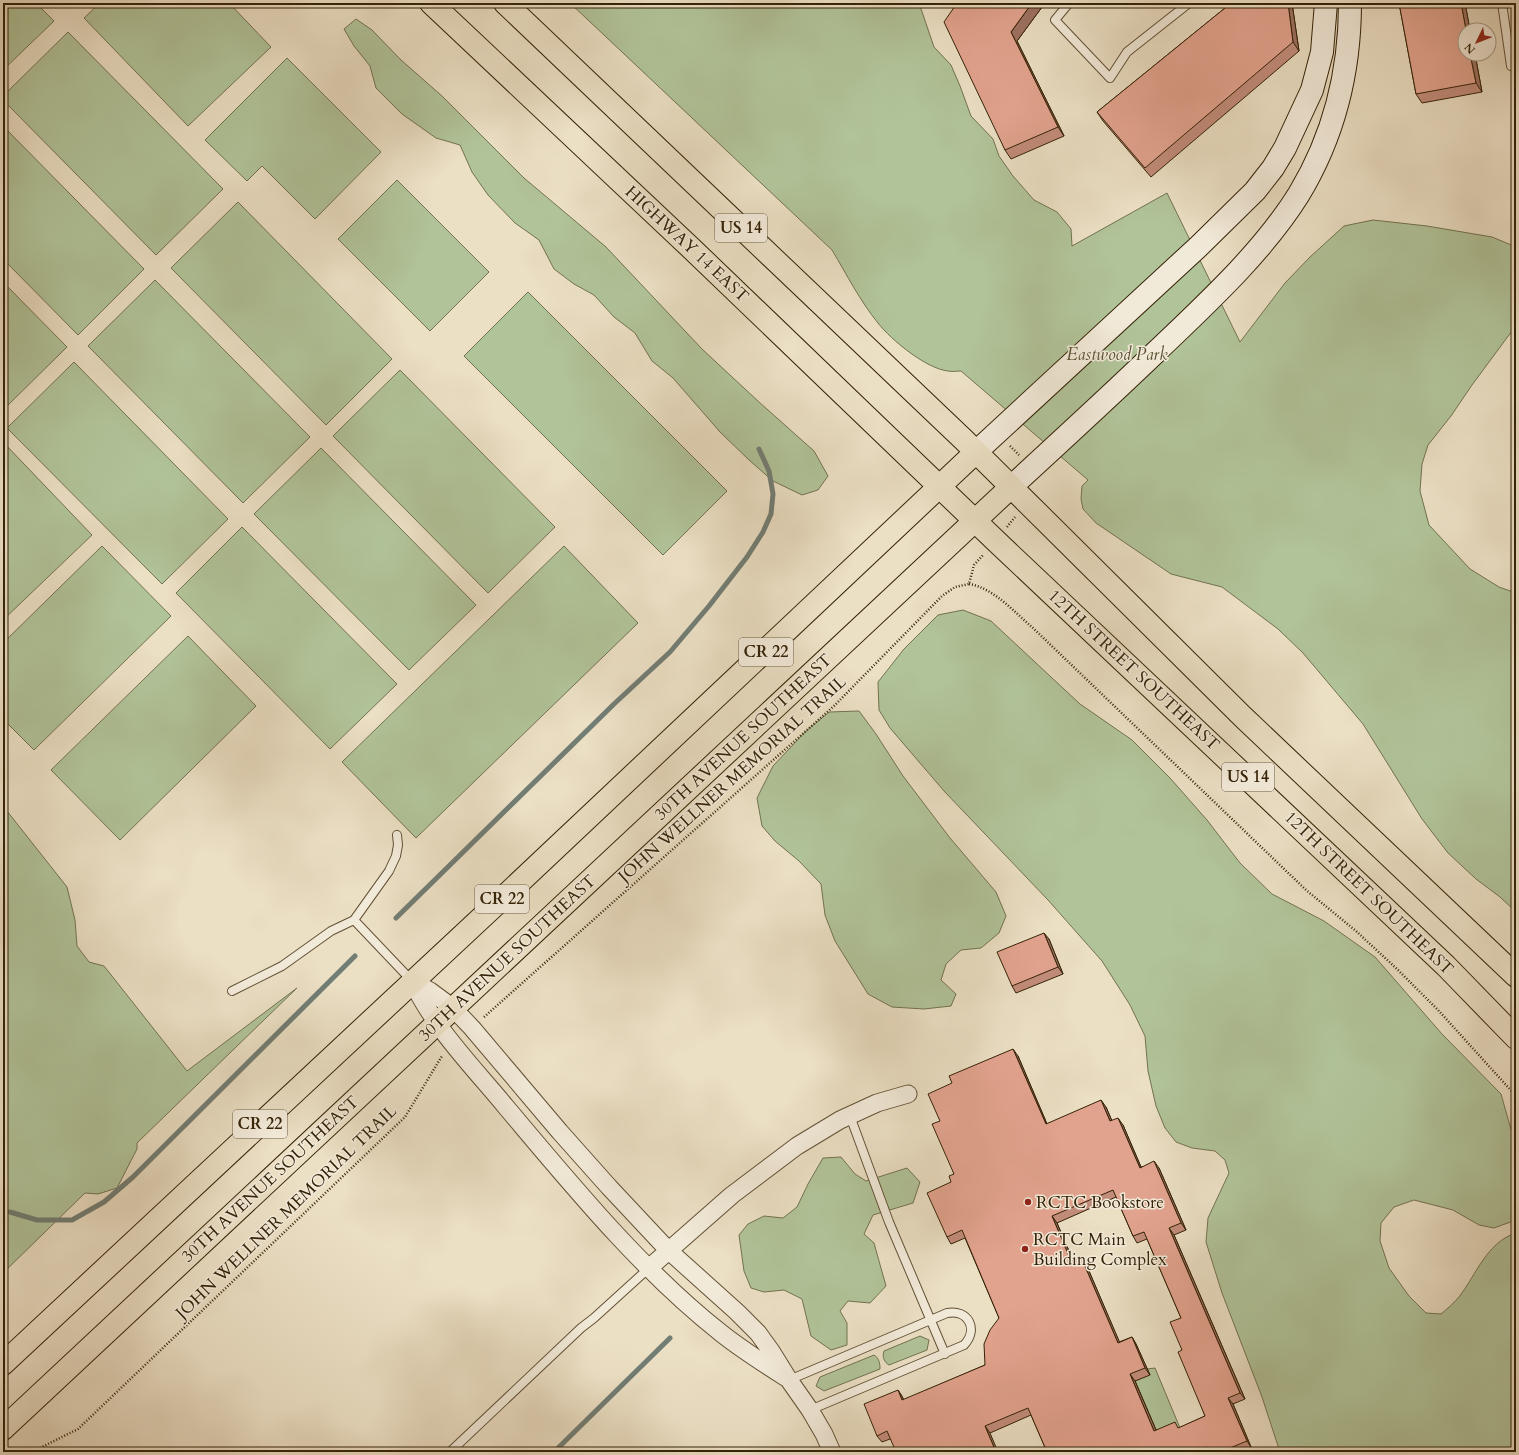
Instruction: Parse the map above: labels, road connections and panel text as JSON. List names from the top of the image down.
{
  "streets": {
    "main road": [
      "US 14",
      "HIGHWAY 14 EAST",
      "CR 22",
      "12TH STREET SOUTHEAST",
      "30TH AVENUE SOUTHEAST"
    ],
    "path": ["JOHN WELLNER MEMORIAL TRAIL"]
  },
  "crossings": [
    ["US 14", "CR 22"],
    ["US 14", "30TH AVENUE SOUTHEAST"],
    ["HIGHWAY 14 EAST", "CR 22"],
    ["HIGHWAY 14 EAST", "12TH STREET SOUTHEAST"],
    ["CR 22", "12TH STREET SOUTHEAST"],
    ["12TH STREET SOUTHEAST", "30TH AVENUE SOUTHEAST"]
  ],
  "parks": ["Eastwood Park"],
  "places": ["RCTC Bookstore", "RCTC Main Building Complex"],
  "north": "bottom left"
}
